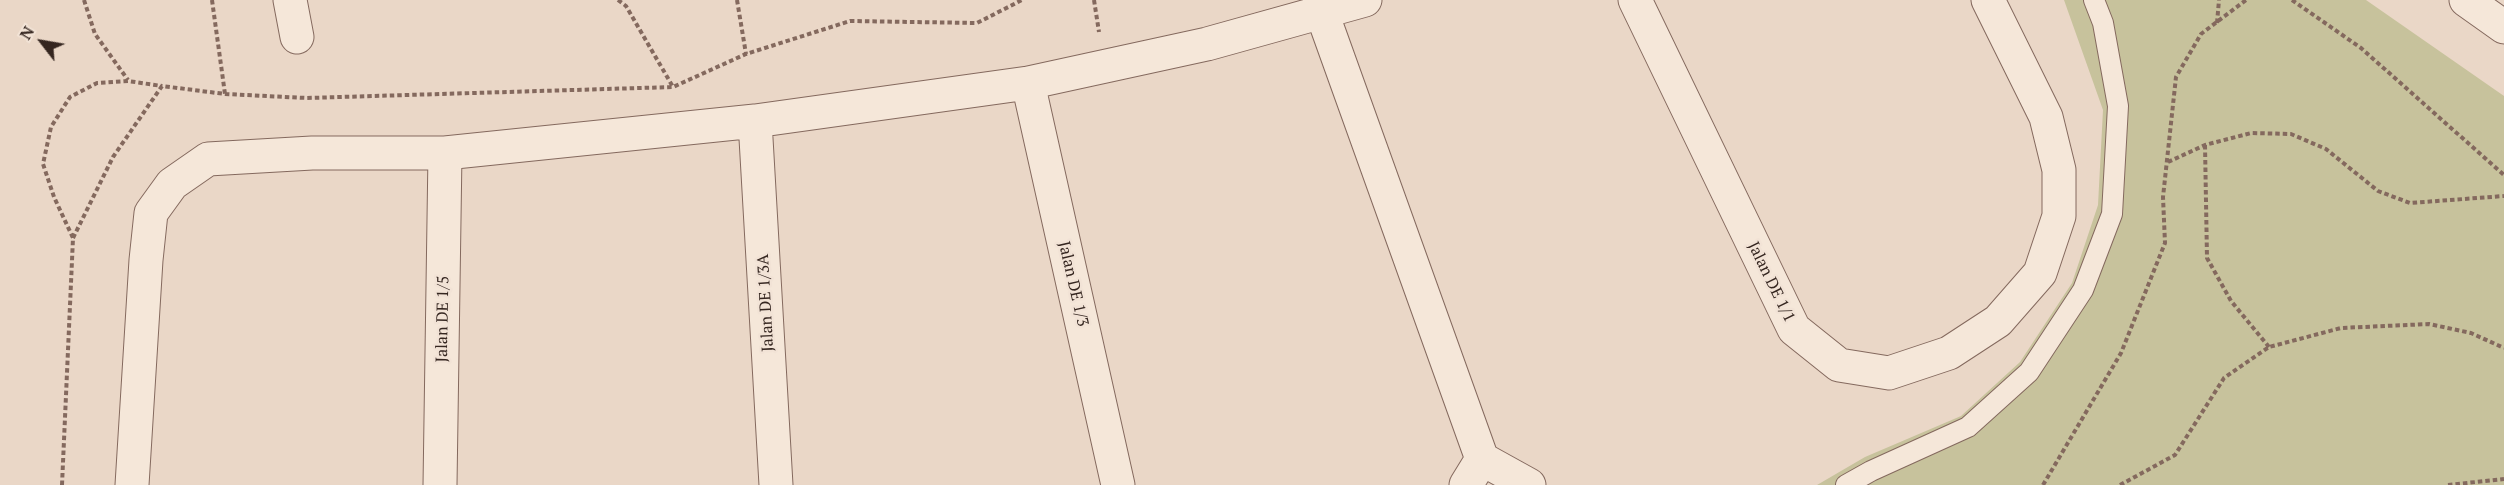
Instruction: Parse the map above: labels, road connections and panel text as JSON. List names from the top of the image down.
{
  "streets": {
    "street": [
      "Jalan DE 1/1",
      "Jalan DE 1/3",
      "Jalan DE 1/3A",
      "Jalan DE 1/5"
    ]
  },
  "north": "top left"
}
